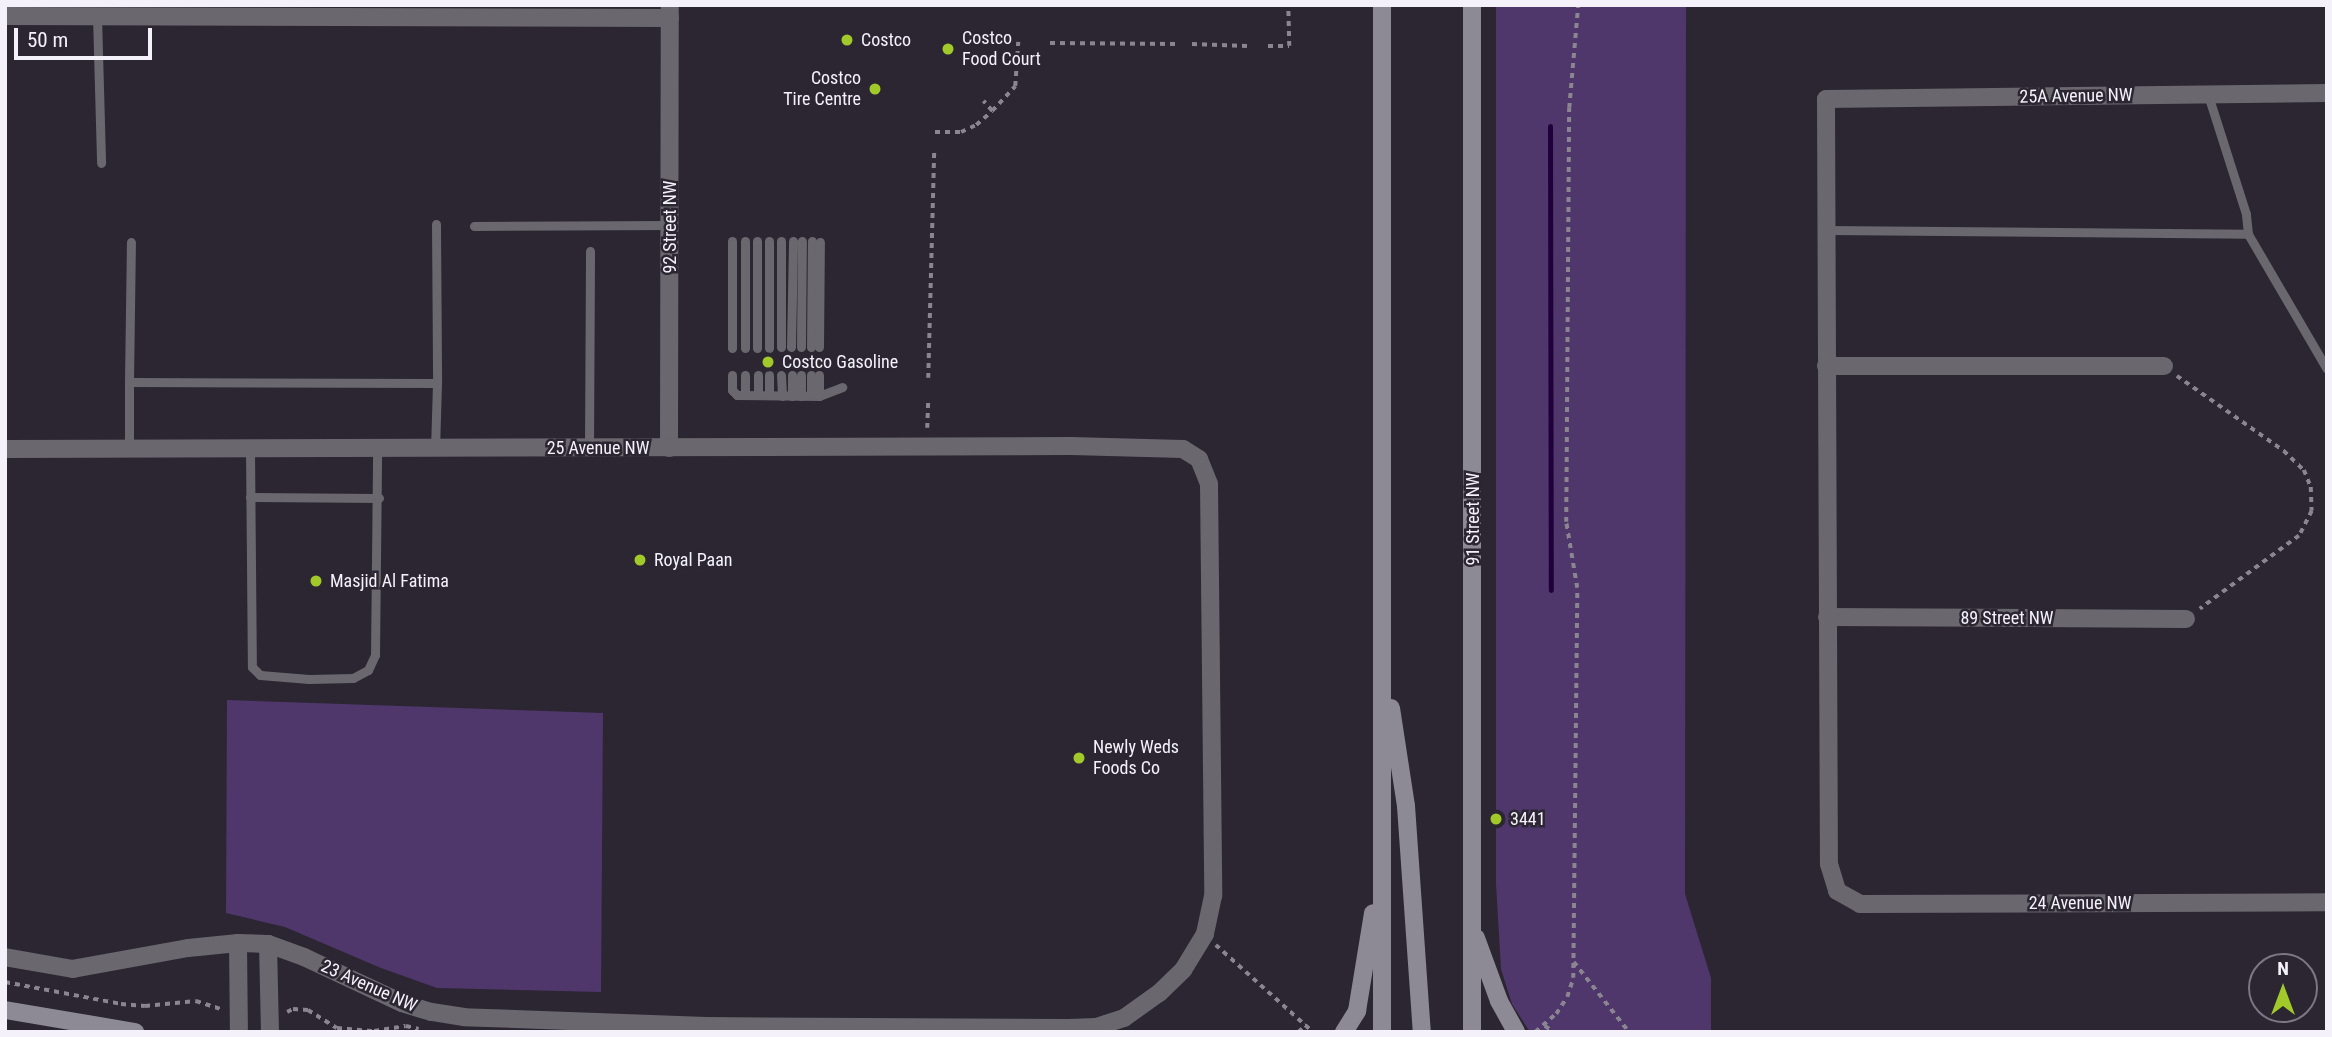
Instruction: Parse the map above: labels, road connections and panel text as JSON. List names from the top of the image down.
{
  "streets": {
    "main road": ["91 Street NW"],
    "street": [
      "25A Avenue NW",
      "92 Street NW",
      "25 Avenue NW",
      "89 Street NW",
      "24 Avenue NW",
      "23 Avenue NW"
    ]
  },
  "crossings": [
    ["92 Street NW", "25 Avenue NW"],
    ["25 Avenue NW", "23 Avenue NW"],
    ["89 Street NW", "24 Avenue NW"]
  ],
  "places": [
    "Costco",
    "Costco Food Court",
    "Costco Tire Centre",
    "Costco Gasoline",
    "Royal Paan",
    "Masjid Al Fatima",
    "Newly Weds Foods Co",
    "3441"
  ],
  "scale_bar": "50 m",
  "north": "top"
}
